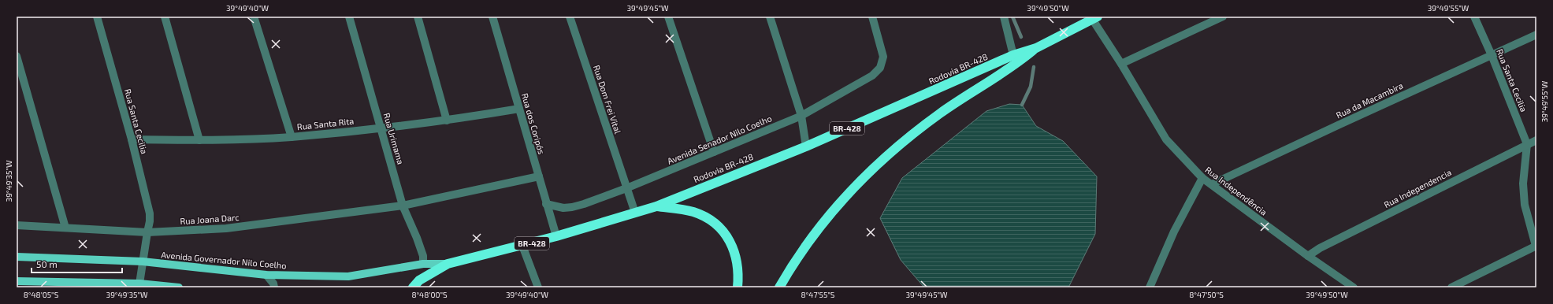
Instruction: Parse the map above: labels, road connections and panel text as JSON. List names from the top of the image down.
{
  "streets": {
    "highway": ["Rodovia BR-428", "BR-428"],
    "main road": ["Avenida Governador Nilo Coelho"],
    "street": [
      "Rua Santa Cecilia",
      "Rua Dom Frei Vital",
      "Rua da Macambira",
      "Rua Santa Rita",
      "Rua dos Coripós",
      "Rua Urimama",
      "Avenida Senador Nilo Coelho",
      "Rua Independencia",
      "Rua Independência",
      "Rua Joana Darc"
    ]
  },
  "crossings": [
    ["Rodovia BR-428", "Rua Dom Frei Vital"],
    ["Rodovia BR-428", "Rua dos Coripós"],
    ["Rodovia BR-428", "Rua Independência"],
    ["Rodovia BR-428", "Avenida Governador Nilo Coelho"],
    ["Rua Santa Cecilia", "Rua da Macambira"],
    ["Rua Santa Cecilia", "Rua Santa Rita"],
    ["Rua Santa Cecilia", "Rua Independencia"],
    ["Rua Santa Cecilia", "Rua Joana Darc"],
    ["Rua Santa Cecilia", "Avenida Governador Nilo Coelho"],
    ["Rua Dom Frei Vital", "Avenida Senador Nilo Coelho"],
    ["Rua da Macambira", "Rua Independência"],
    ["Rua Santa Rita", "Rua dos Coripós"],
    ["Rua Santa Rita", "Rua Urimama"],
    ["Rua dos Coripós", "Avenida Senador Nilo Coelho"],
    ["Rua Urimama", "Rua Joana Darc"],
    ["Rua Urimama", "Avenida Governador Nilo Coelho"],
    ["Rua Independencia", "Rua Independência"]
  ],
  "scale_bar": "50 m",
  "coordinates": [
    "39°49'40\"W",
    "39°49'45\"W",
    "39°49'50\"W",
    "39°49'55\"W",
    "39°49'35\"W",
    "8°48'05\"S",
    "8°48'00\"S",
    "8°47'55\"S",
    "8°47'50\"S"
  ]
}
